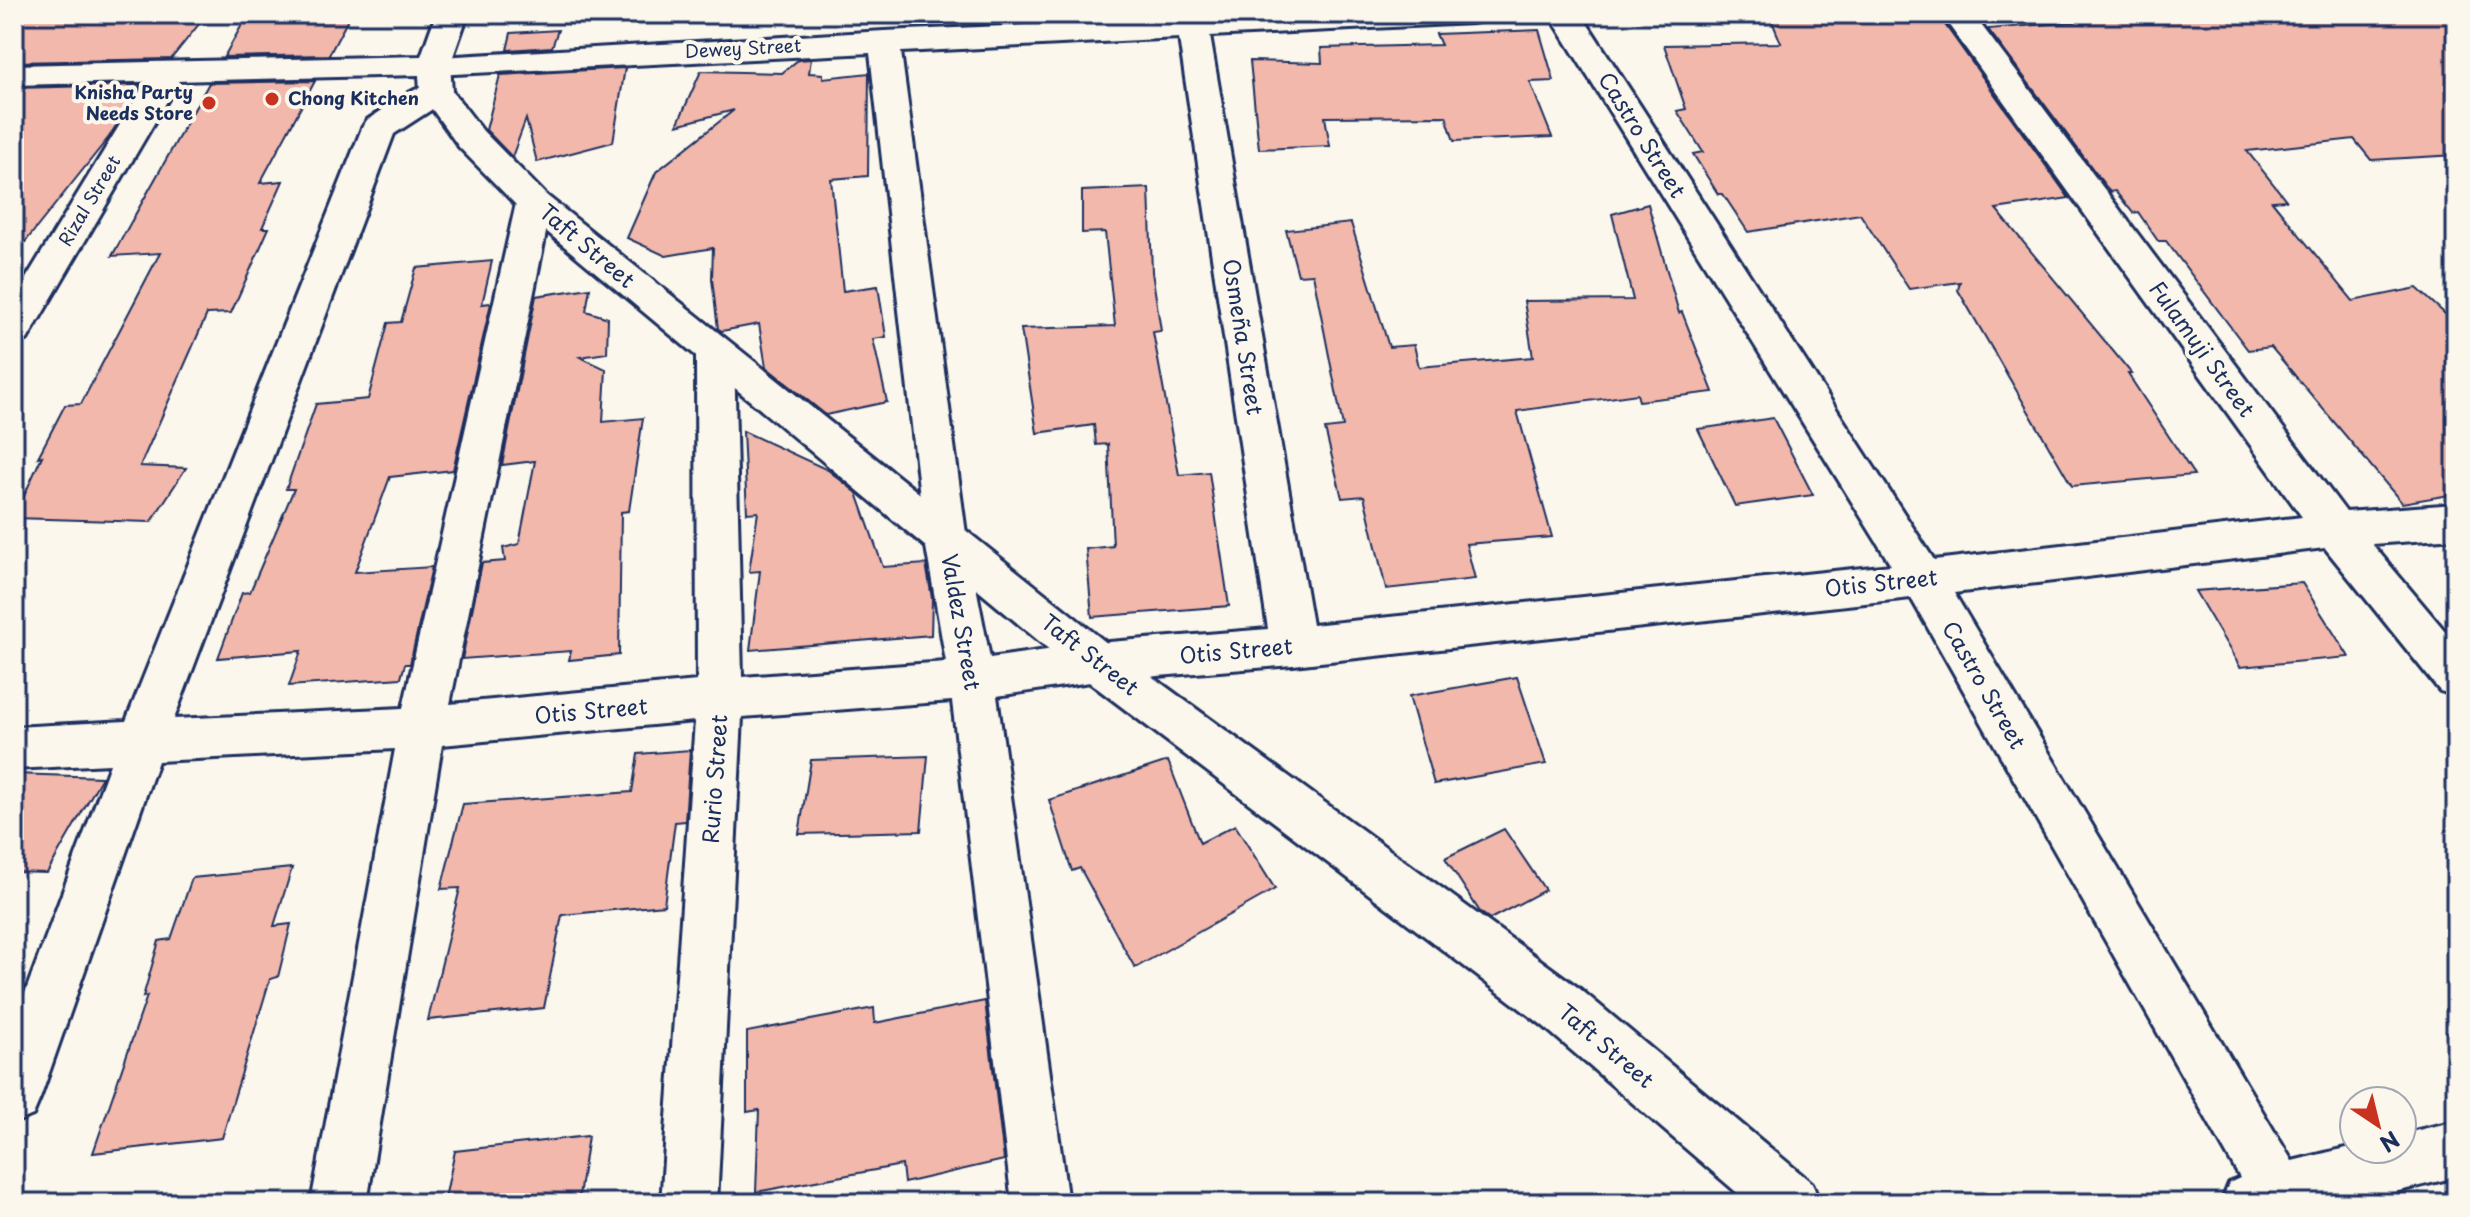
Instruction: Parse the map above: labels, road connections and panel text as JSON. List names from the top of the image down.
{
  "streets": {
    "street": [
      "Dewey Street",
      "Castro Street",
      "Rizal Street",
      "Taft Street",
      "Osmeña Street",
      "Fulamuji Street",
      "Otis Street",
      "Valdez Street",
      "Rurio Street"
    ]
  },
  "crossings": [
    ["Dewey Street", "Rizal Street"],
    ["Dewey Street", "Taft Street"],
    ["Dewey Street", "Osmeña Street"],
    ["Dewey Street", "Valdez Street"],
    ["Castro Street", "Otis Street"],
    ["Taft Street", "Otis Street"],
    ["Taft Street", "Valdez Street"],
    ["Taft Street", "Rurio Street"],
    ["Osmeña Street", "Otis Street"],
    ["Fulamuji Street", "Otis Street"],
    ["Otis Street", "Valdez Street"],
    ["Otis Street", "Rurio Street"]
  ],
  "places": ["Chong Kitchen", "Knisha Party Needs Store"],
  "north": "bottom right"
}
